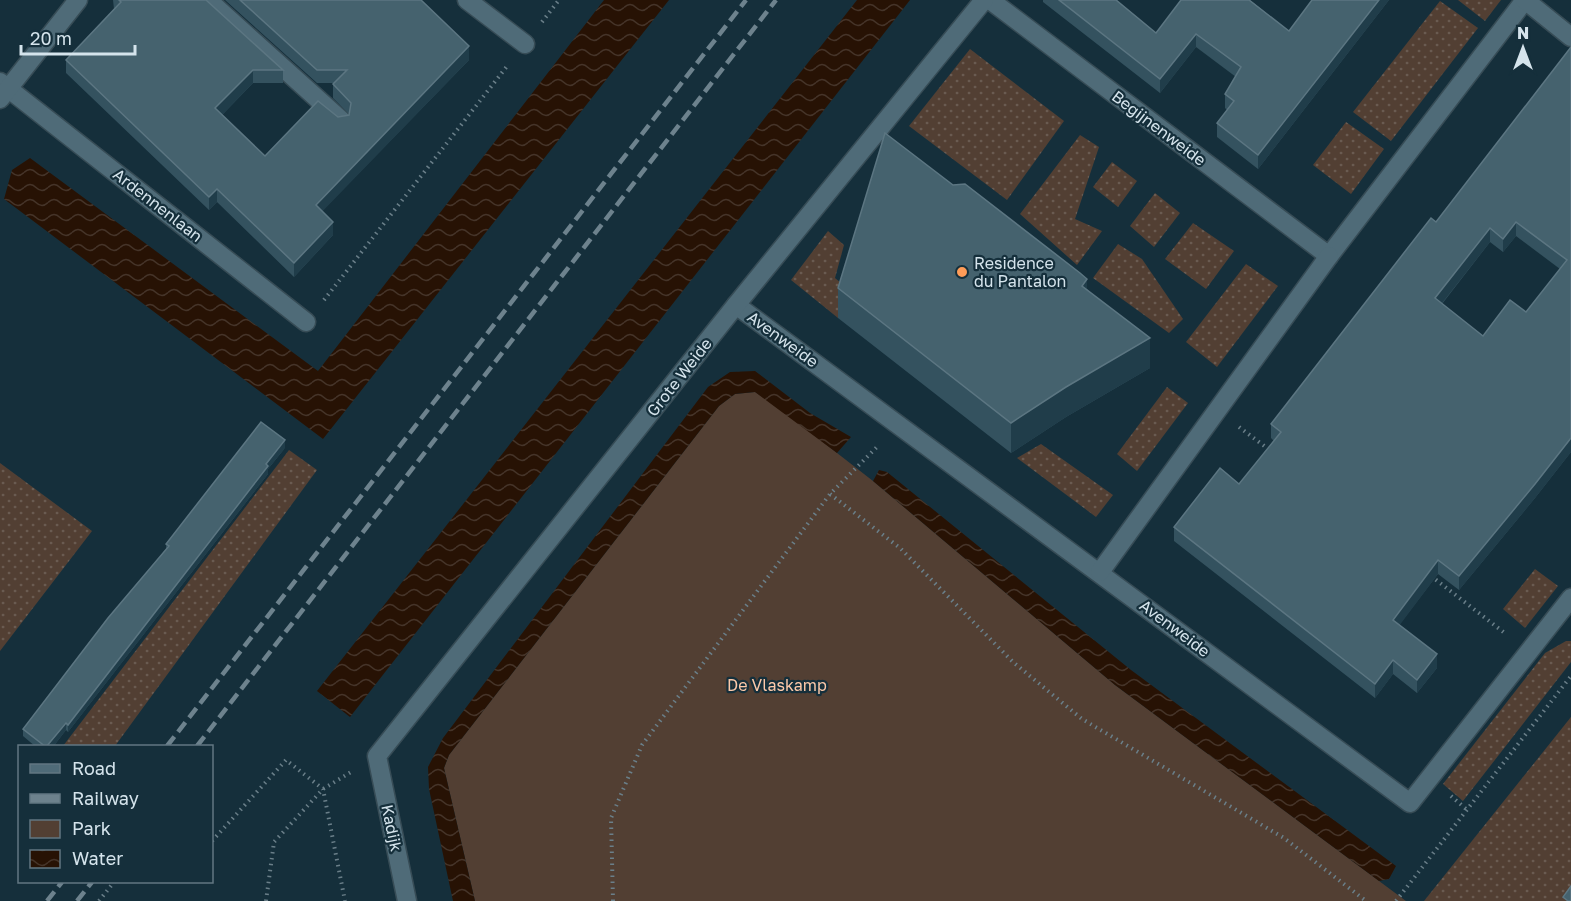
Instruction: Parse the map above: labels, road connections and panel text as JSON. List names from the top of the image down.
{
  "streets": {
    "street": [
      "Begijnenweide",
      "Ardennenlaan",
      "Avenweide",
      "Grote Weide",
      "Kadijk"
    ]
  },
  "crossings": [
    ["Avenweide", "Grote Weide"],
    ["Grote Weide", "Kadijk"]
  ],
  "parks": ["De Vlaskamp"],
  "places": ["Residence du Pantalon"],
  "legend": [
    "Road",
    "Railway",
    "Park",
    "Water"
  ],
  "scale_bar": "20 m",
  "north": "top"
}
